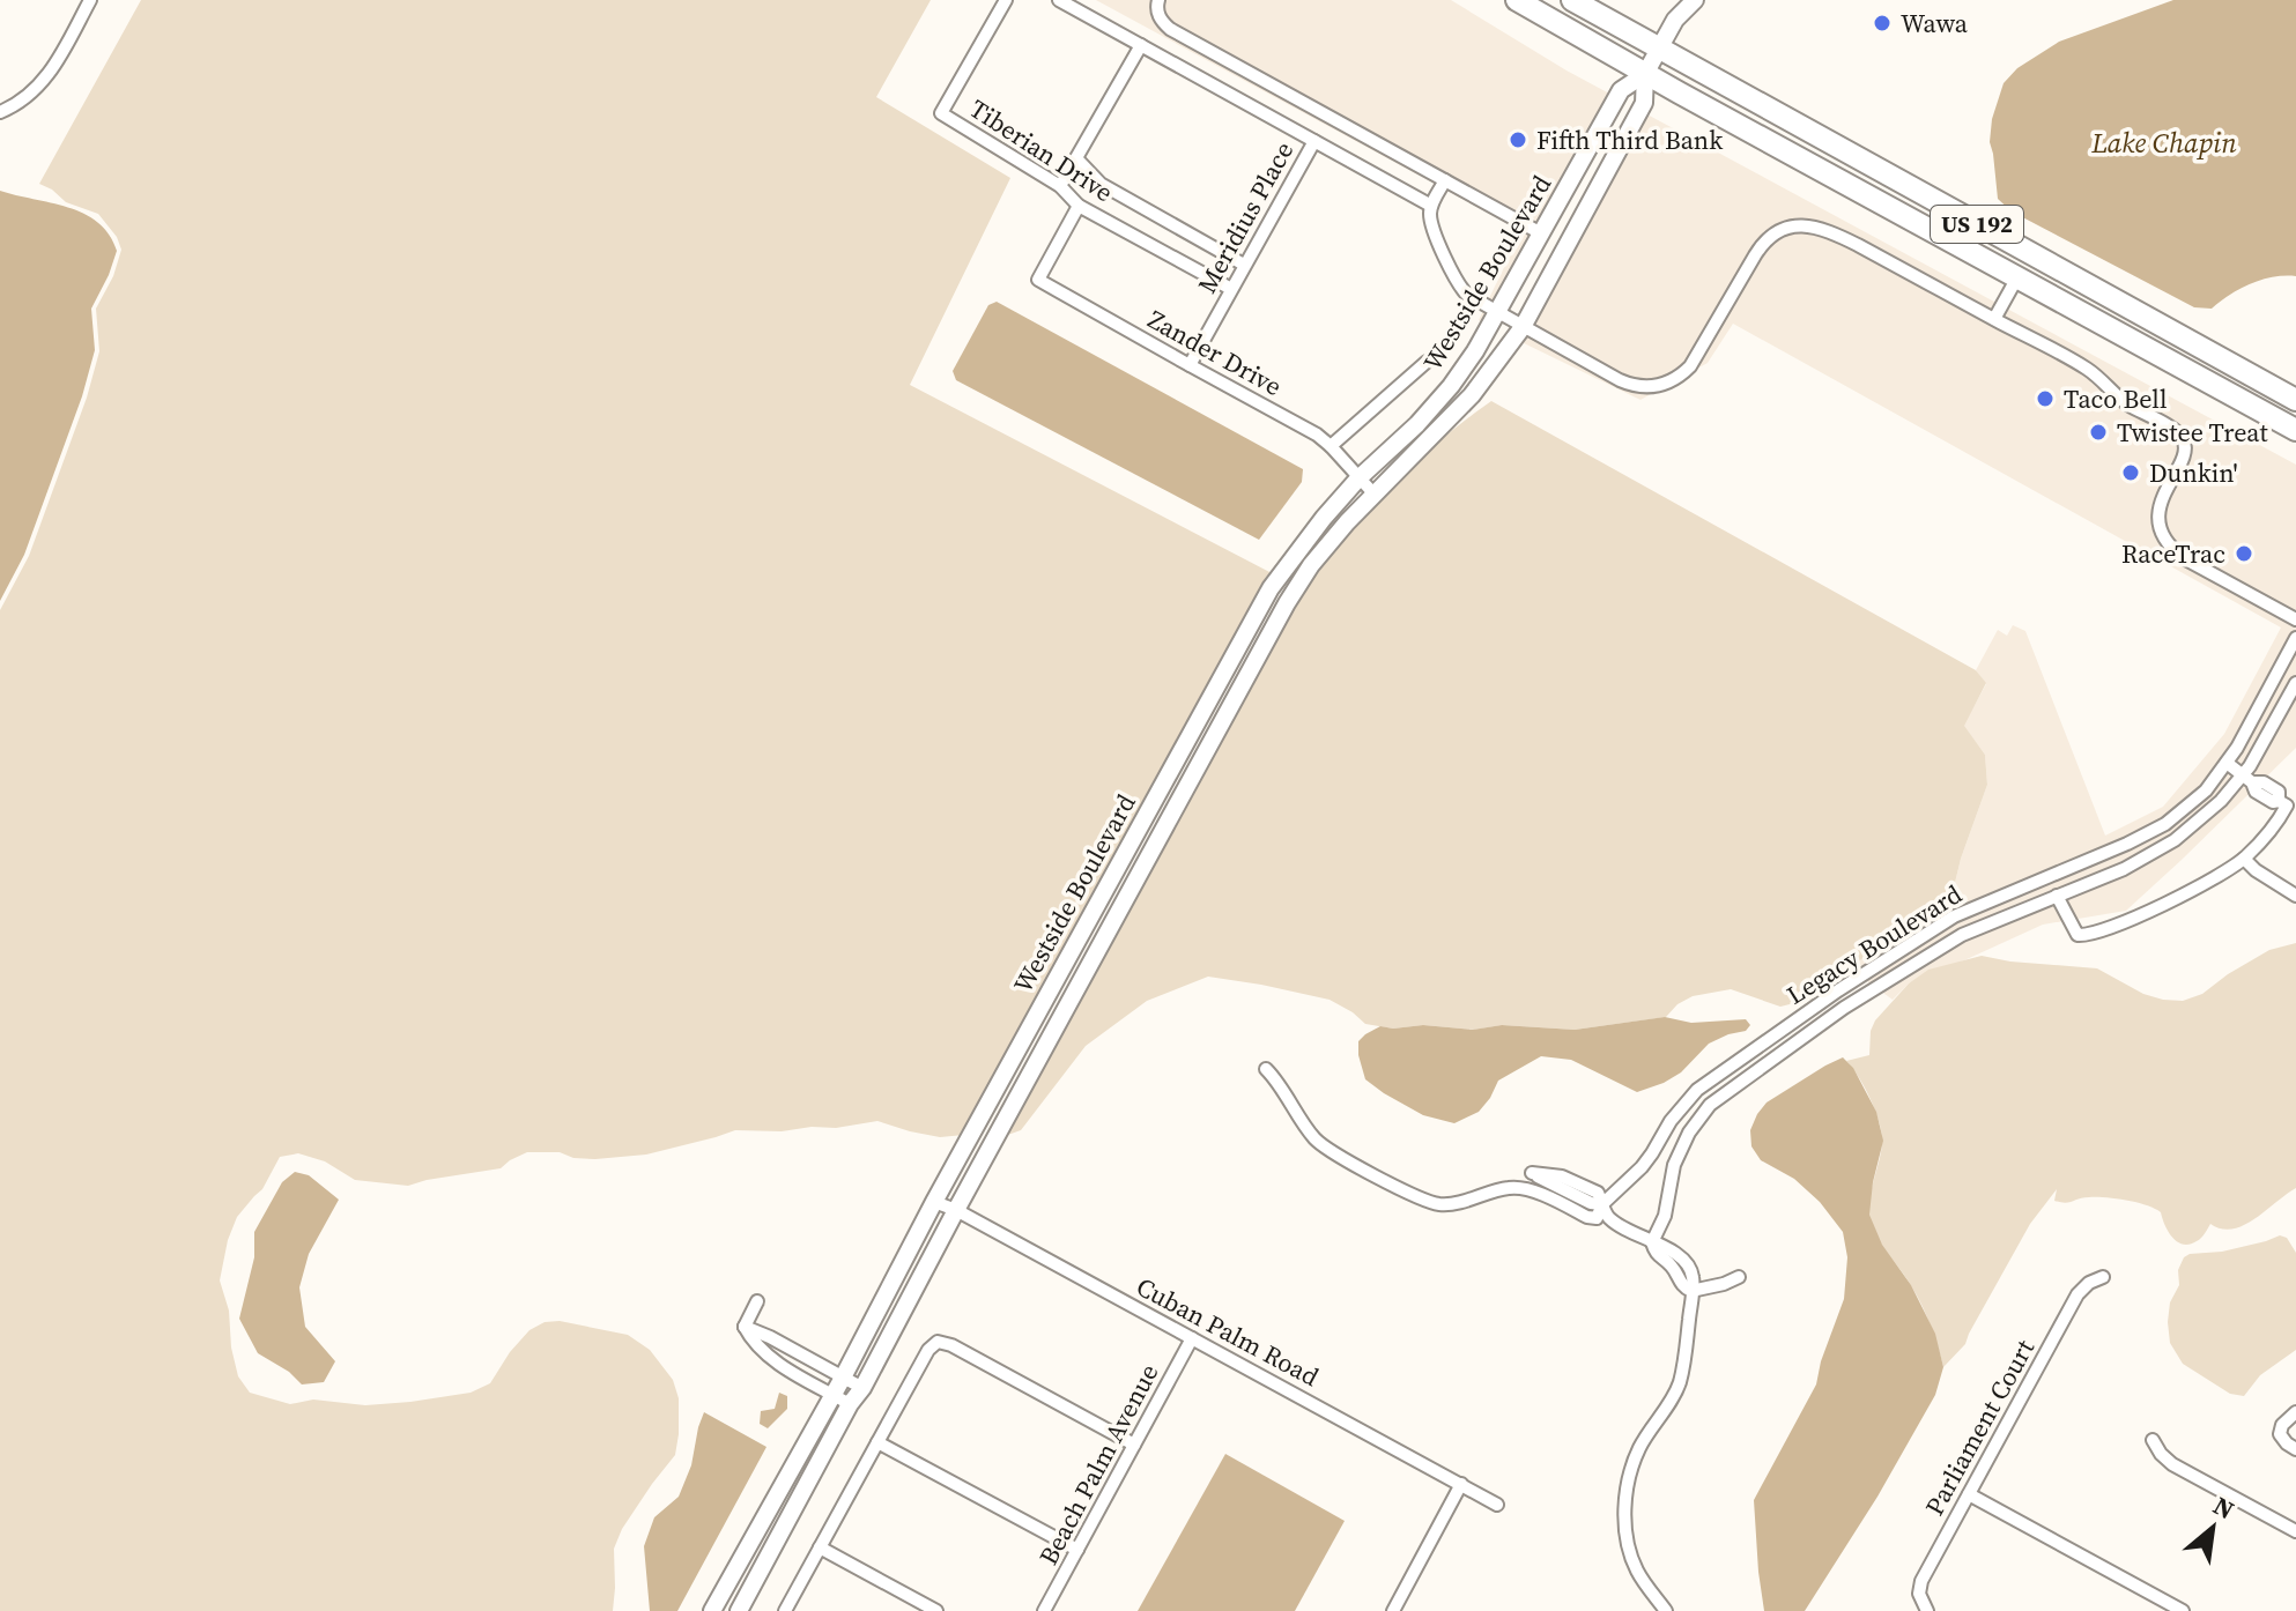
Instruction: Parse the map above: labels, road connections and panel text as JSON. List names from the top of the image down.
{
  "streets": {
    "highway": ["US 192"],
    "street": [
      "Tiberian Drive",
      "Meridius Place",
      "Westside Boulevard",
      "Zander Drive",
      "Legacy Boulevard",
      "Cuban Palm Road",
      "Parliament Court",
      "Beach Palm Avenue"
    ]
  },
  "crossings": [
    ["Tiberian Drive", "Meridius Place"],
    ["Tiberian Drive", "Zander Drive"],
    ["Meridius Place", "Zander Drive"],
    ["US 192", "Westside Boulevard"],
    ["Westside Boulevard", "Zander Drive"],
    ["Westside Boulevard", "Cuban Palm Road"],
    ["Cuban Palm Road", "Beach Palm Avenue"]
  ],
  "water": ["Lake Chapin"],
  "places": [
    "Wawa",
    "Fifth Third Bank",
    "Taco Bell",
    "Twistee Treat",
    "Dunkin'",
    "RaceTrac"
  ],
  "north": "top right"
}
